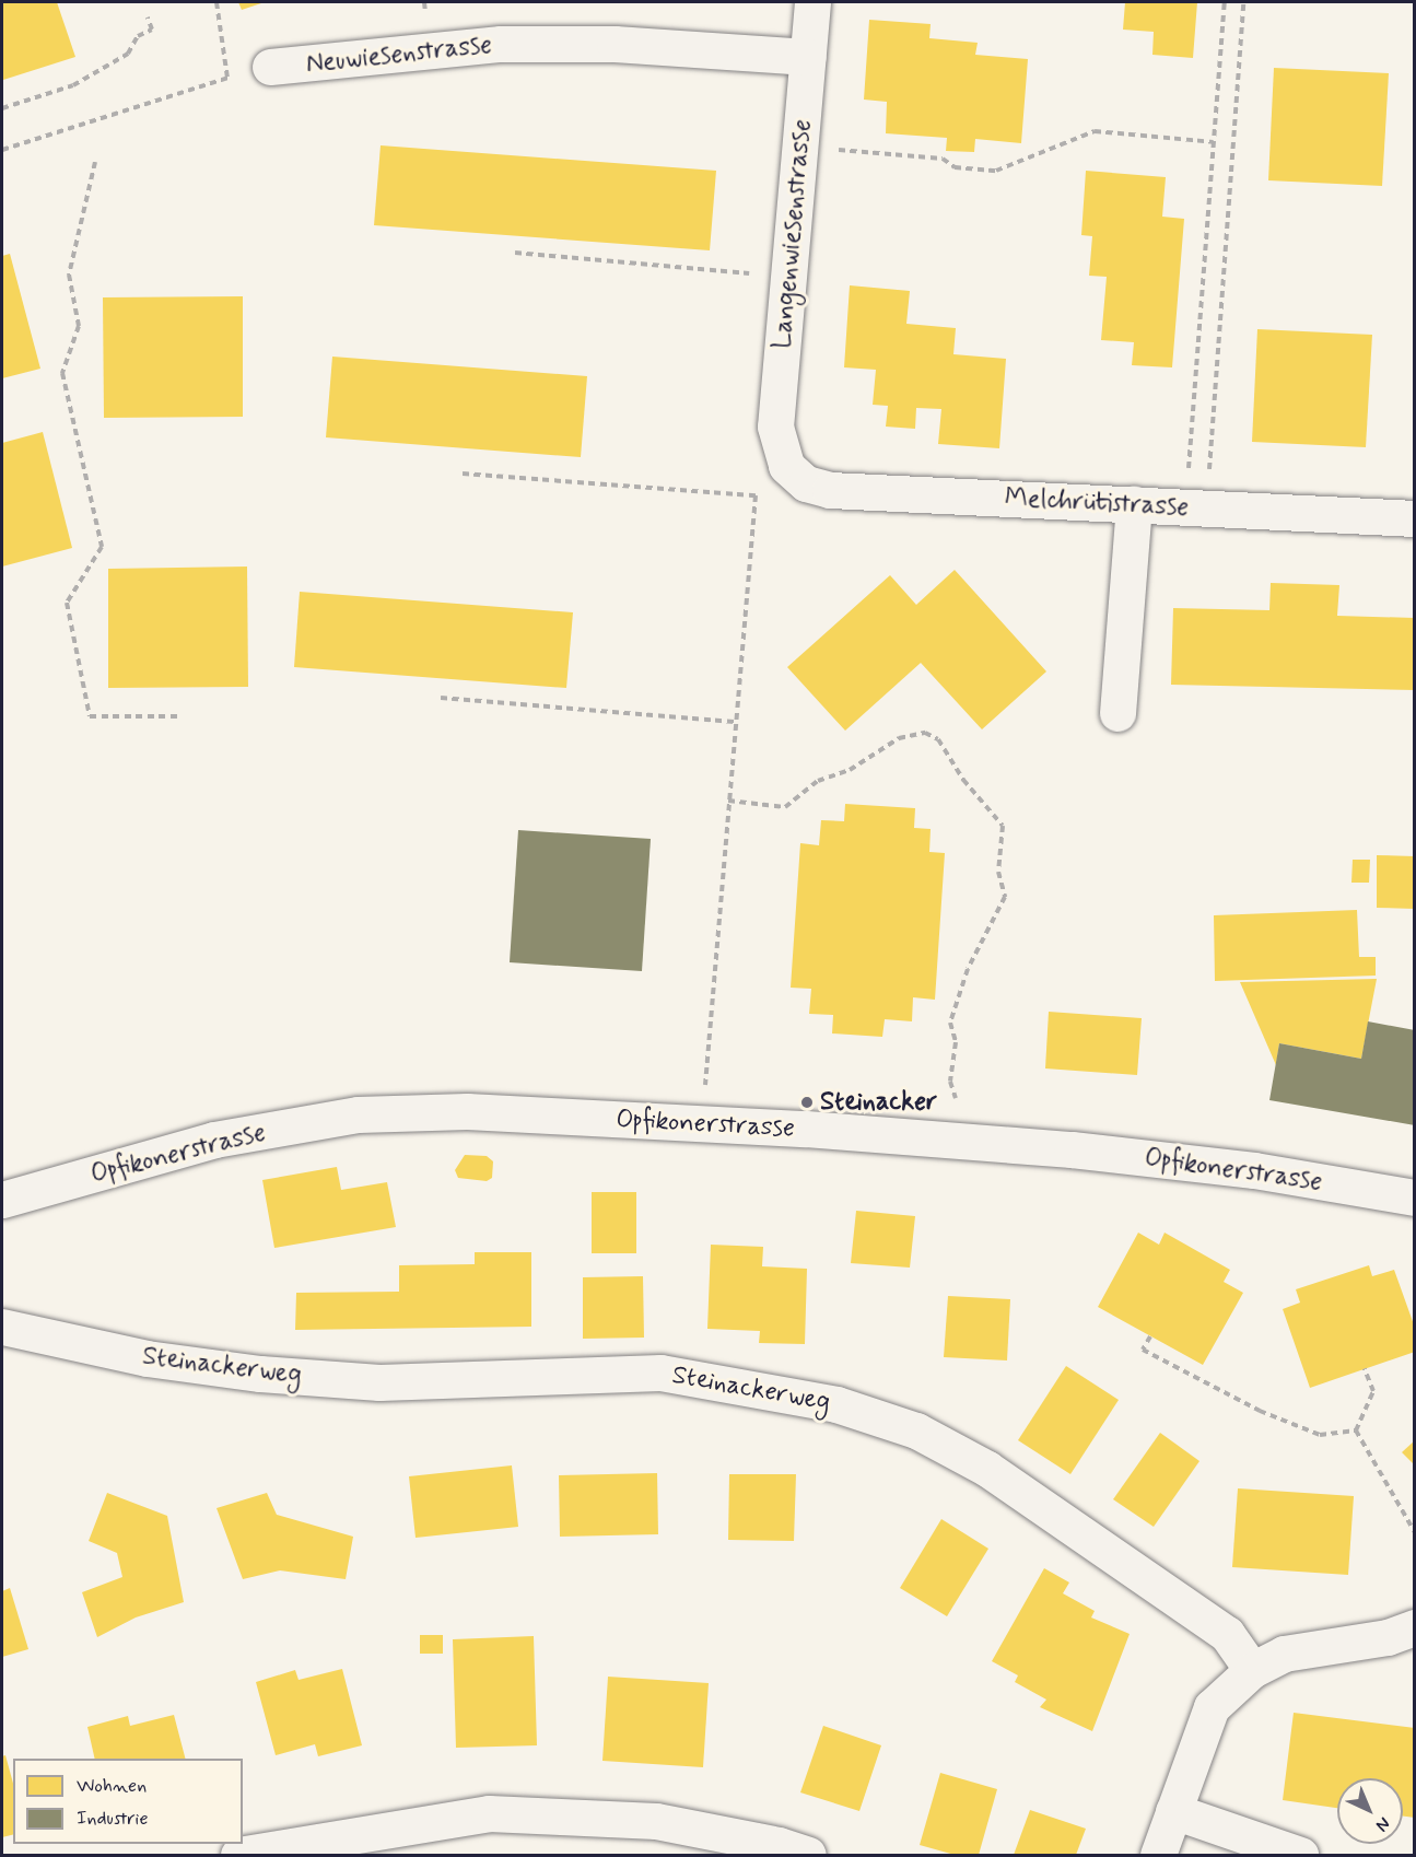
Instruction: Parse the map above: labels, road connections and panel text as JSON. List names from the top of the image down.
{
  "streets": {
    "street": [
      "Neuwiesenstrasse",
      "Langenwiesenstrasse",
      "Melchrütistrasse",
      "Opfikonerstrasse",
      "Steinackerweg"
    ]
  },
  "crossings": [
    ["Neuwiesenstrasse", "Langenwiesenstrasse"],
    ["Langenwiesenstrasse", "Melchrütistrasse"]
  ],
  "places": ["Steinacker"],
  "legend": ["Wohnen", "Industrie"],
  "north": "bottom right"
}
